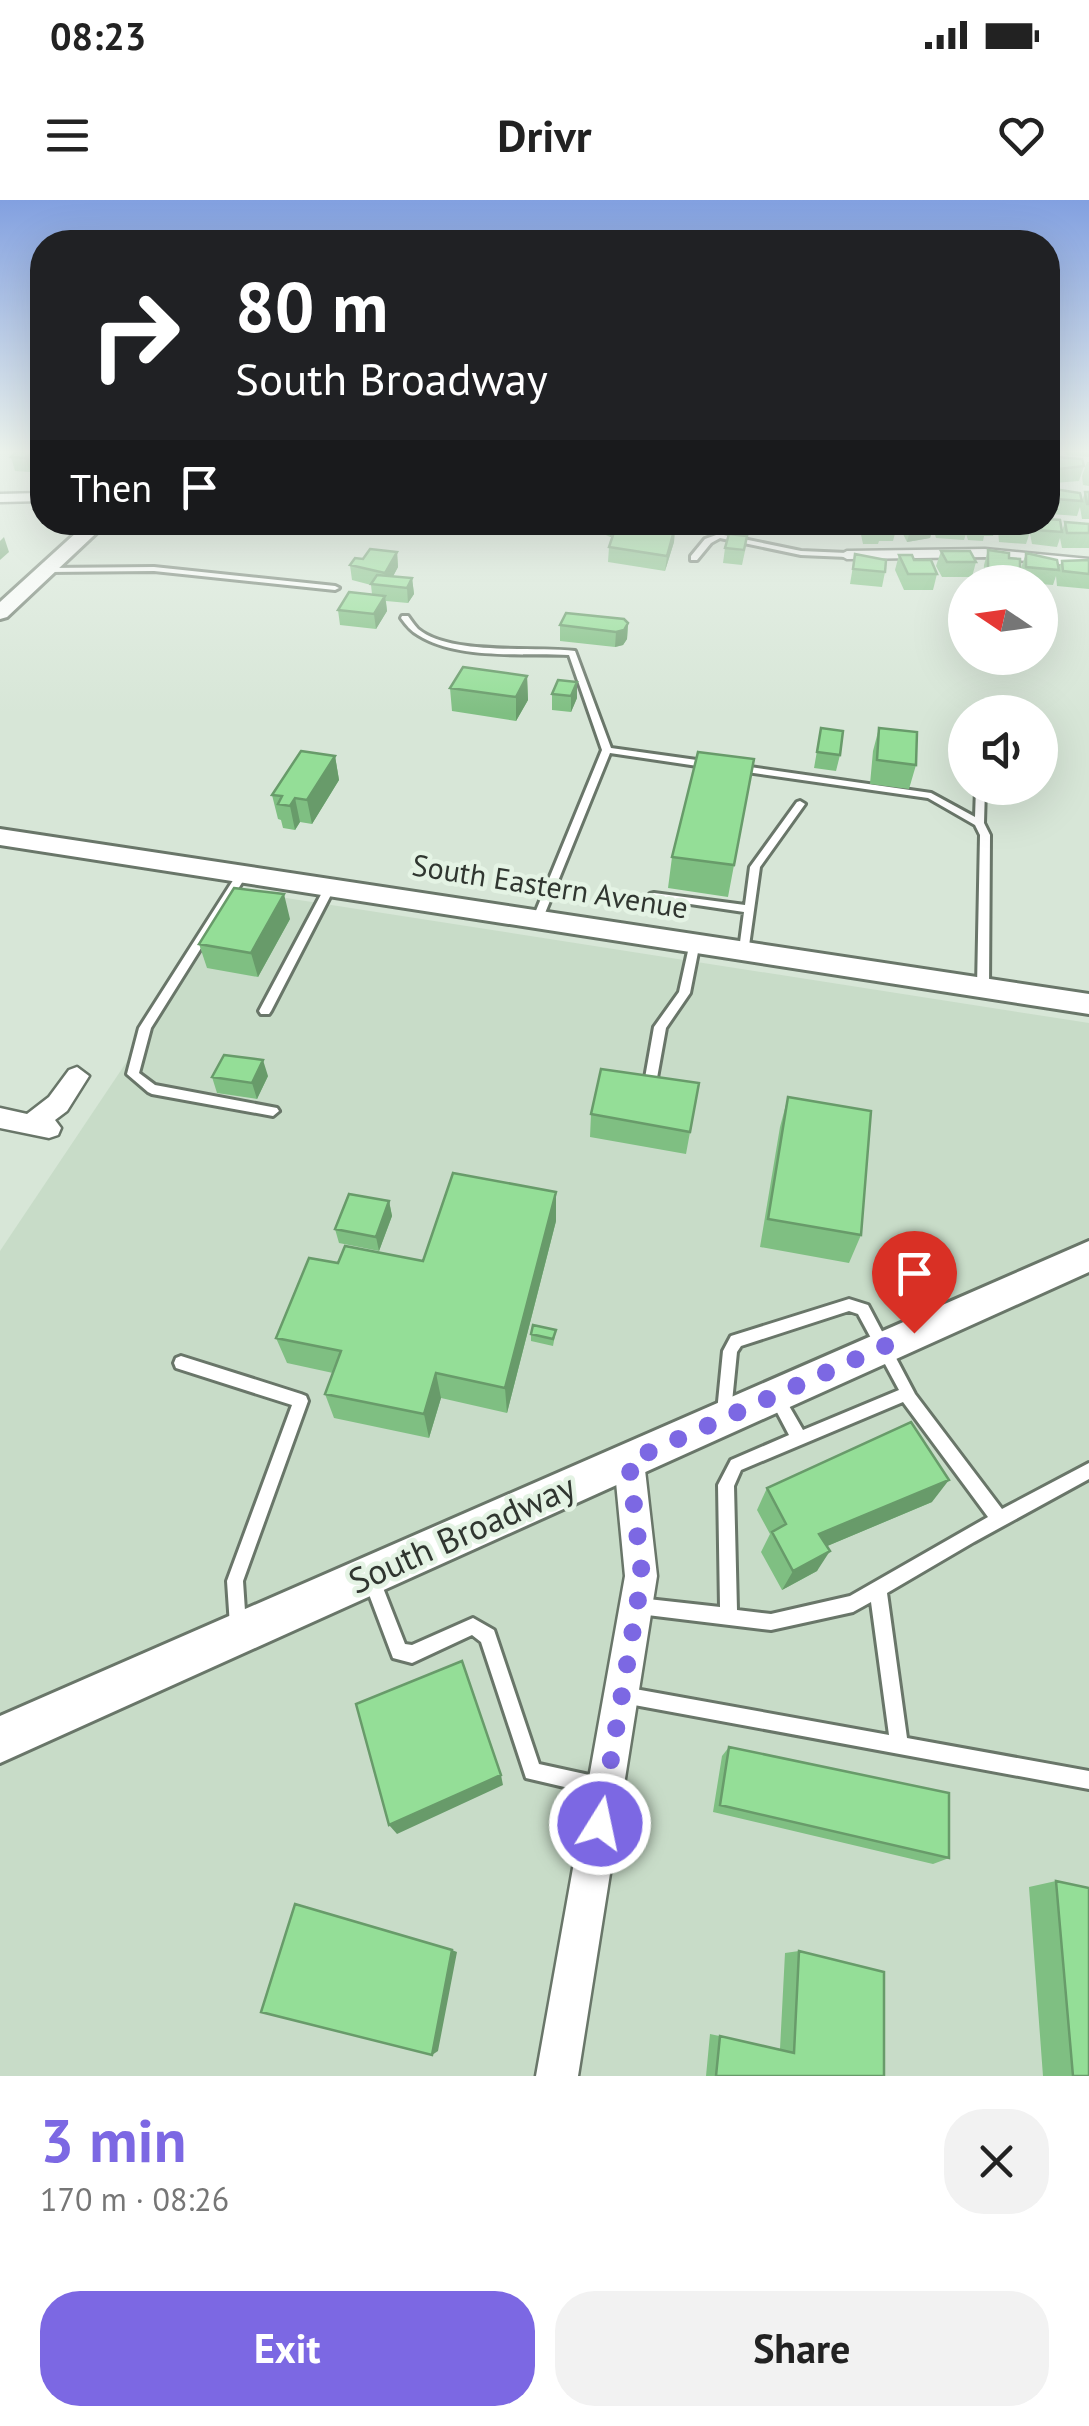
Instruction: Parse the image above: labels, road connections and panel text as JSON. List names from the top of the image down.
{
  "streets": {
    "street": ["South Eastern Avenue", "South Broadway"]
  },
  "north": "left",
  "page": {
    "status": "08:23",
    "header": "Drivr",
    "turn": ["80 m", "South Broadway"],
    "then": "Then",
    "heading": ["3 min", "170 m · 08:26"],
    "buttons": ["Exit", "Share"]
  }
}
